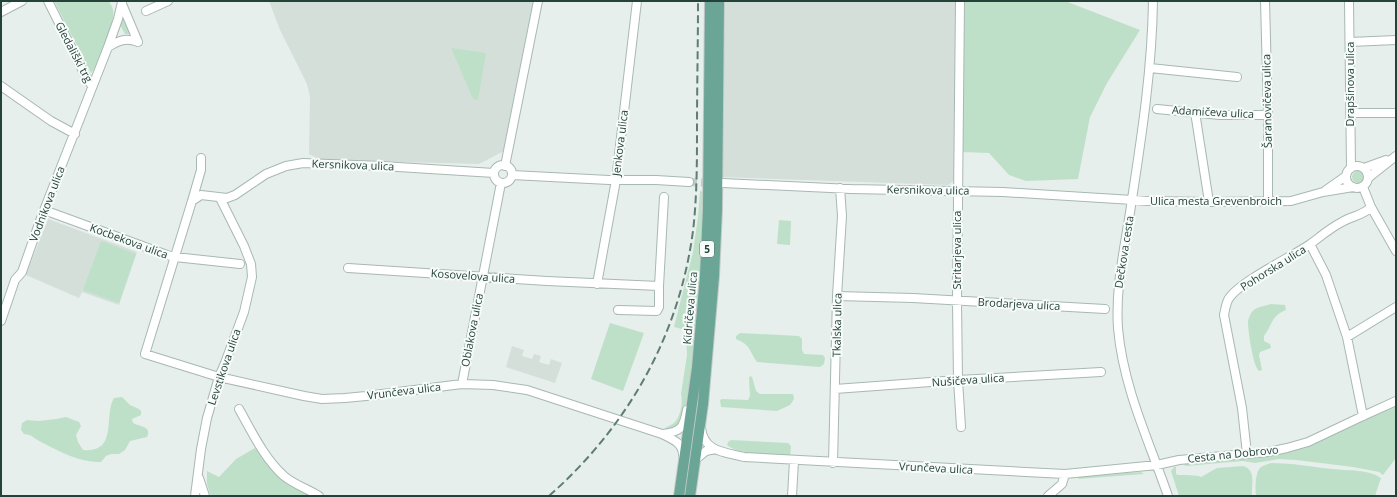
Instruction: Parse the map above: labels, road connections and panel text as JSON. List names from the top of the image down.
{
  "streets": {
    "main road": ["5", "Kidričeva ulica"],
    "street": [
      "Gledališki trg",
      "Drapšinova ulica",
      "Šaranovičeva ulica",
      "Adamičeva ulica",
      "Jenkova ulica",
      "Kersnikova ulica",
      "Ulica mesta Grevenbroich",
      "Vodnikova ulica",
      "Kocbekova ulica",
      "Stritarjeva ulica",
      "Dečkova cesta",
      "Pohorska ulica",
      "Kosovelova ulica",
      "Brodarjeva ulica",
      "Tkalska ulica",
      "Oblakova ulica",
      "Levstikova ulica",
      "Nušičeva ulica",
      "Vrunčeva ulica",
      "Cesta na Dobrovo"
    ]
  },
  "crossings": [
    ["Gledališki trg", "Vodnikova ulica"],
    ["Šaranovičeva ulica", "Adamičeva ulica"],
    ["Šaranovičeva ulica", "Ulica mesta Grevenbroich"],
    ["Jenkova ulica", "Kosovelova ulica"],
    ["Kersnikova ulica", "Ulica mesta Grevenbroich"],
    ["Kersnikova ulica", "Stritarjeva ulica"],
    ["Kersnikova ulica", "Dečkova cesta"],
    ["Kersnikova ulica", "Tkalska ulica"],
    ["Kersnikova ulica", "Oblakova ulica"],
    ["Kersnikova ulica", "Levstikova ulica"],
    ["Ulica mesta Grevenbroich", "Dečkova cesta"],
    ["Vodnikova ulica", "Kocbekova ulica"],
    ["Kocbekova ulica", "Vrunčeva ulica"],
    ["Stritarjeva ulica", "Brodarjeva ulica"],
    ["Stritarjeva ulica", "Nušičeva ulica"],
    ["Dečkova cesta", "Vrunčeva ulica"],
    ["Dečkova cesta", "Cesta na Dobrovo"],
    ["Pohorska ulica", "Cesta na Dobrovo"],
    ["Kosovelova ulica", "Oblakova ulica"],
    ["Brodarjeva ulica", "Tkalska ulica"],
    ["Kidričeva ulica", "Vrunčeva ulica"],
    ["Tkalska ulica", "Nušičeva ulica"],
    ["Tkalska ulica", "Vrunčeva ulica"],
    ["Oblakova ulica", "Vrunčeva ulica"],
    ["Levstikova ulica", "Vrunčeva ulica"],
    ["Vrunčeva ulica", "Cesta na Dobrovo"]
  ]
}
